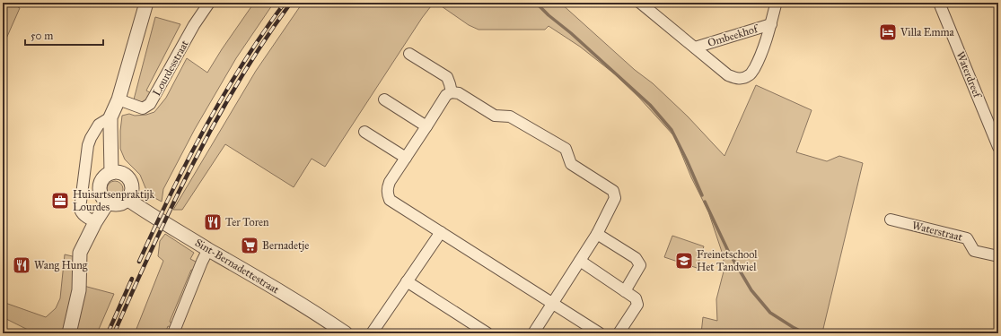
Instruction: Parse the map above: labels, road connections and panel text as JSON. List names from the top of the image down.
{
  "streets": {
    "street": [
      "Ombeekhof",
      "Lourdesstraat",
      "Waterdreef",
      "Waterstraat",
      "Sint-Bernadettestraat"
    ]
  },
  "places": {
    "hotel": ["Villa Emma"],
    "office": ["Huisartsenpraktijk Lourdes"],
    "restaurant": ["Ter Toren", "Wang Hung"],
    "supermarket": ["Bernadetje"],
    "school or university": ["Freinetschool Het Tandwiel"]
  },
  "scale_bar": "50 m"
}
